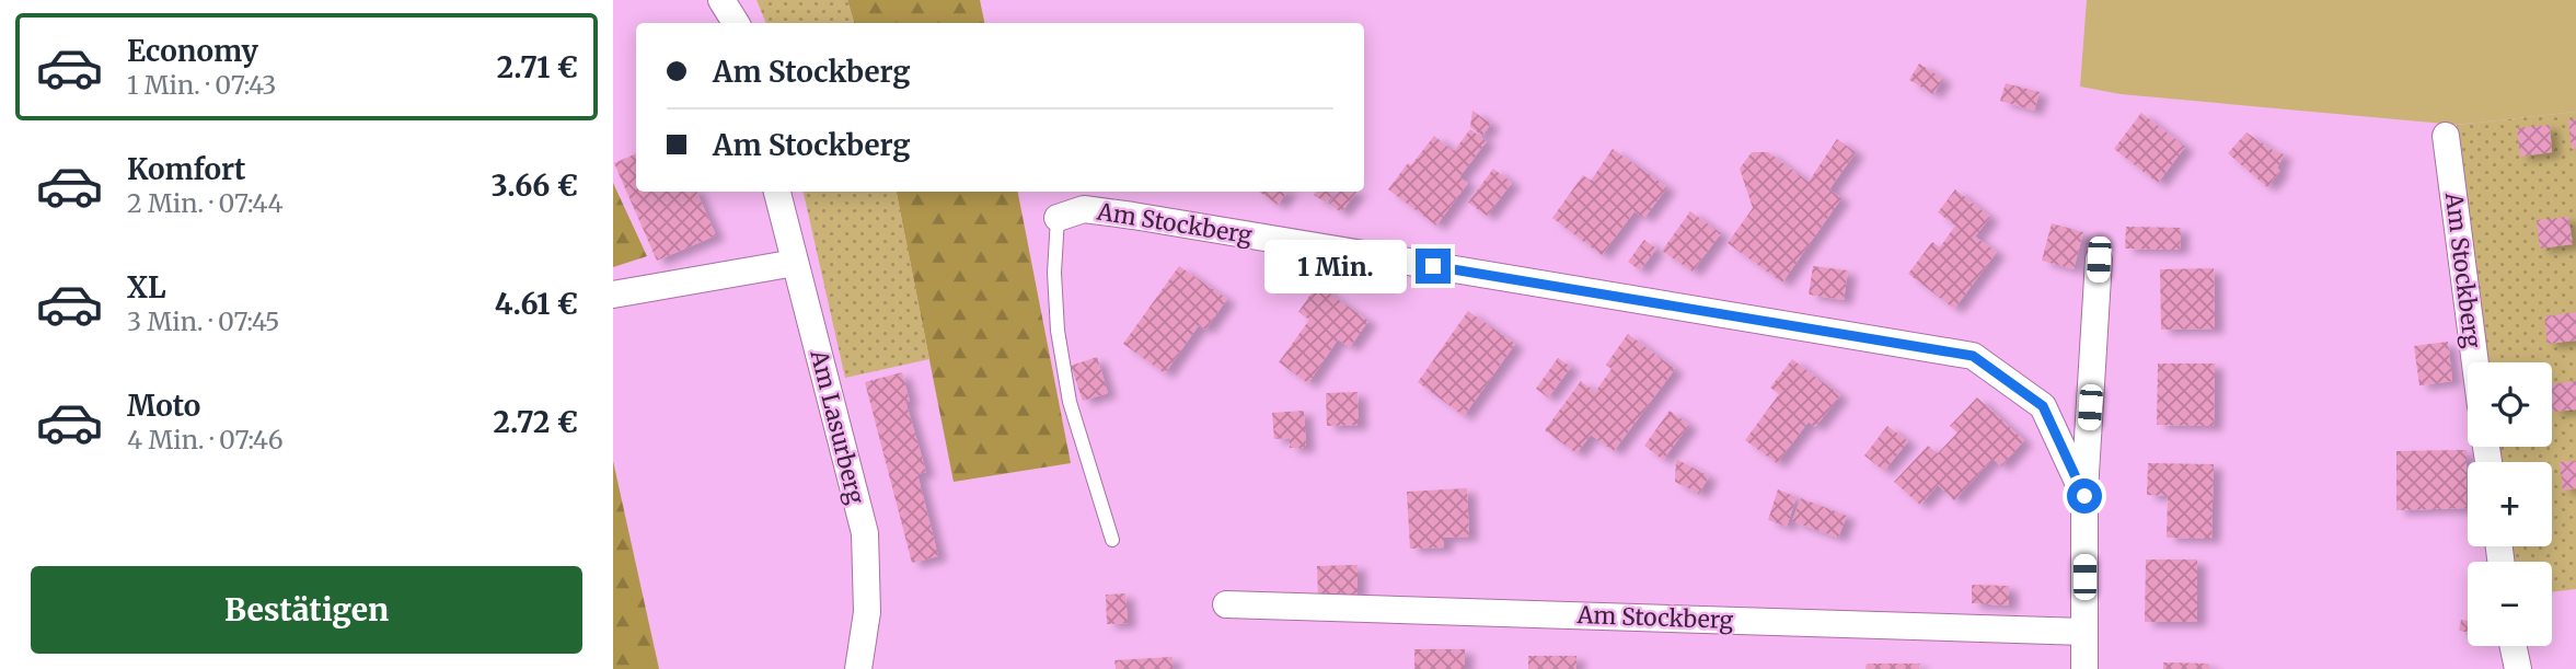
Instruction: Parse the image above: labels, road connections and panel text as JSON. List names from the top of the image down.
{
  "streets": {
    "street": ["Am Stockberg", "Am Lasurberg"]
  },
  "page": {
    "list": [
      {
        "name": "Economy",
        "note": "1 Min. · 07:43",
        "value": "2.71 €"
      },
      {
        "name": "Komfort",
        "note": "2 Min. · 07:44",
        "value": "3.66 €"
      },
      {
        "name": "XL",
        "note": "3 Min. · 07:45",
        "value": "4.61 €"
      },
      {
        "name": "Moto",
        "note": "4 Min. · 07:46",
        "value": "2.72 €"
      }
    ],
    "banner": ["Am Stockberg", "Am Stockberg"],
    "bubble": "1 Min.",
    "map_buttons": ["+", "−"],
    "buttons": "Bestätigen"
  }
}
